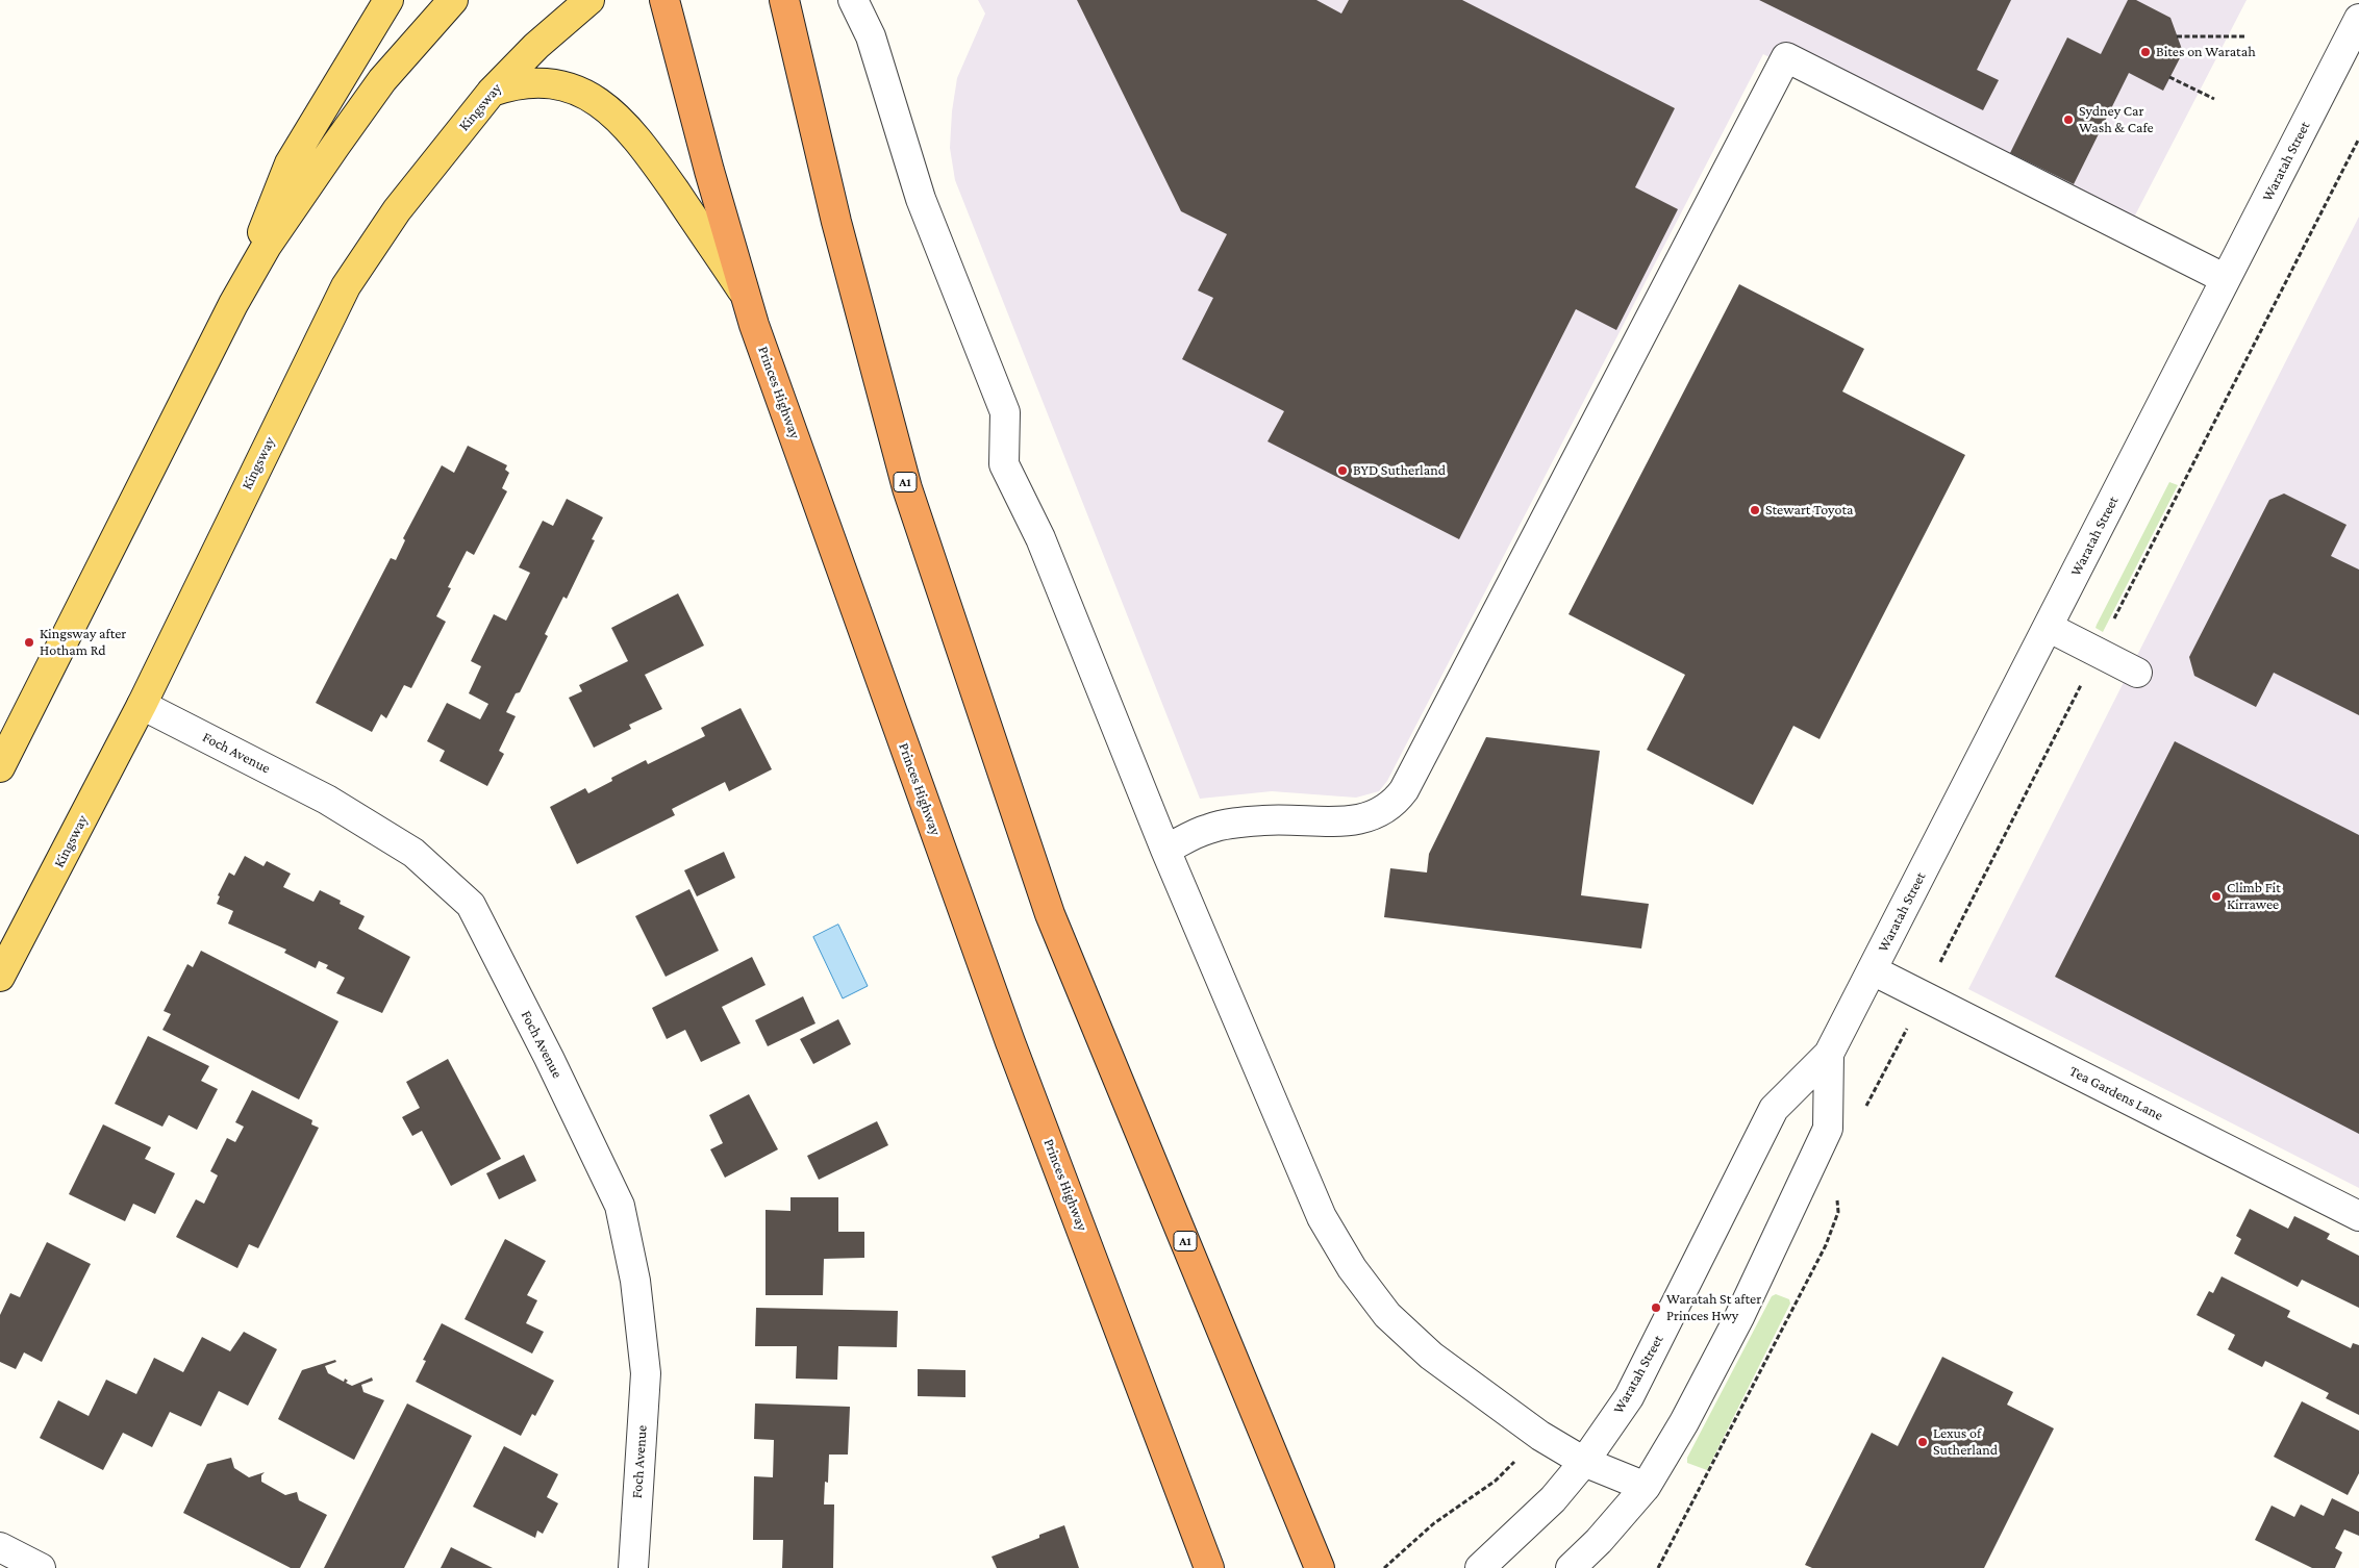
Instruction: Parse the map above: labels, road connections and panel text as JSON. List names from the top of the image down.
{
  "streets": {
    "highway": ["Princes Highway", "A1"],
    "main road": ["Kingsway"],
    "street": ["Waratah Street", "Foch Avenue", "Tea Gardens Lane"]
  },
  "crossings": [
    ["Kingsway", "Foch Avenue"],
    ["Waratah Street", "Tea Gardens Lane"]
  ],
  "places": [
    "Bites on Waratah",
    "Sydney Car Wash & Cafe",
    "BYD Sutherland",
    "Stewart Toyota",
    "Kingsway after Hotham Rd",
    "Climb Fit Kirrawee",
    "Waratah St after Princes Hwy",
    "Lexus of Sutherland"
  ]
}
